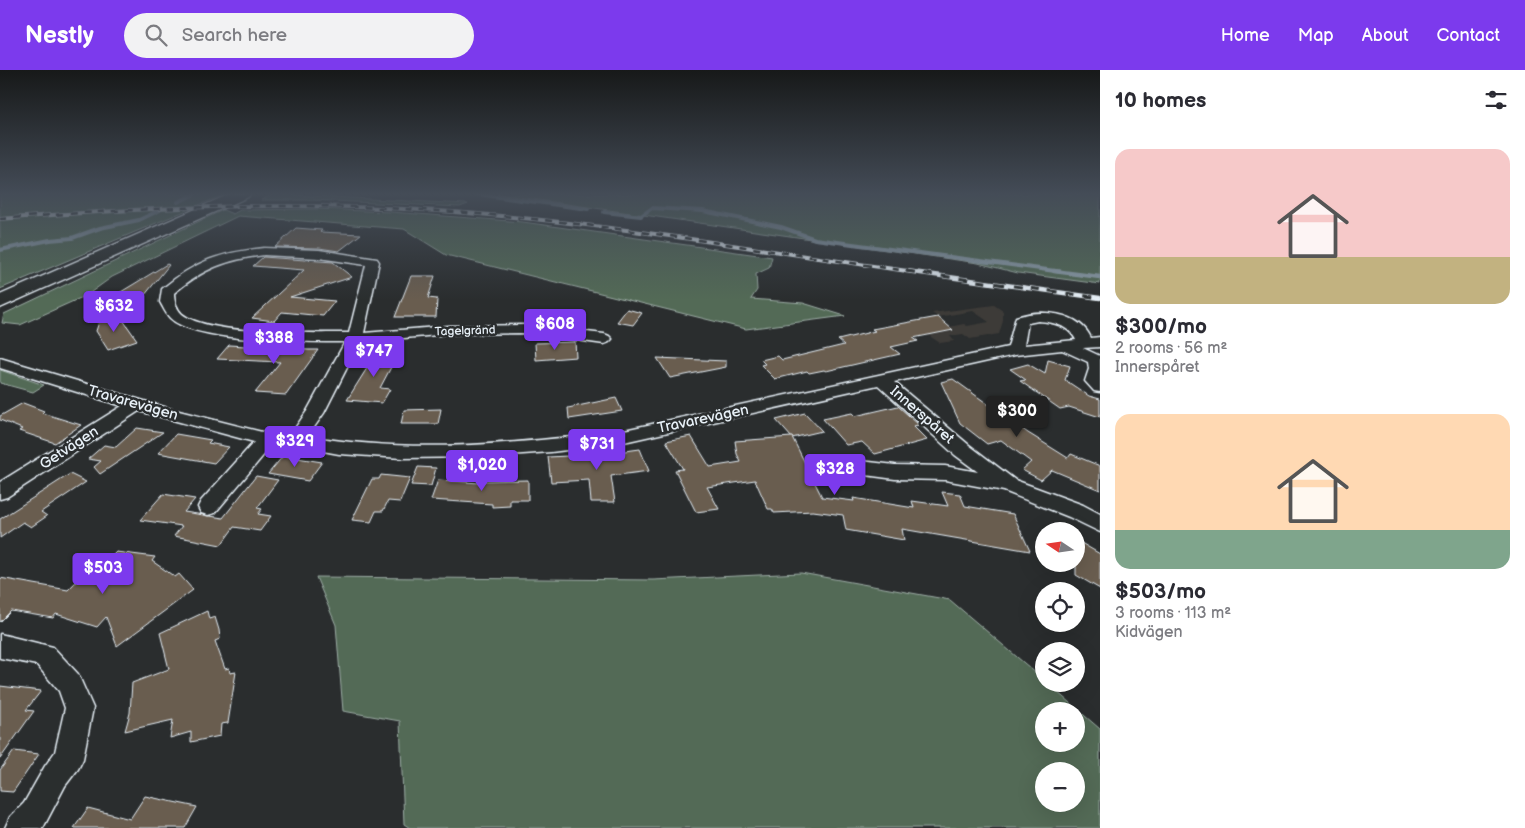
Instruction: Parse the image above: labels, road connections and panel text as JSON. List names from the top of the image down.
{
  "streets": {
    "street": [
      "Tagelgränd",
      "Travarevägen",
      "Innerspåret",
      "Getvägen"
    ]
  },
  "crossings": [
    ["Travarevägen", "Innerspåret"],
    ["Travarevägen", "Getvägen"]
  ],
  "north": "left",
  "page": {
    "header": "Nestly",
    "search": "Search here",
    "nav": [
      "Home",
      "Map",
      "About",
      "Contact"
    ],
    "heading": "10 homes",
    "list": [
      {
        "name": "$300/mo",
        "note": "2 rooms · 56 m² · Innerspåret"
      },
      {
        "name": "$503/mo",
        "note": "3 rooms · 113 m² · Kidvägen"
      }
    ],
    "price": [
      "$632",
      "$608",
      "$388",
      "$747",
      "$300",
      "$329",
      "$731",
      "$1,020",
      "$328",
      "$503"
    ],
    "map_buttons": ["+", "−"]
  }
}
